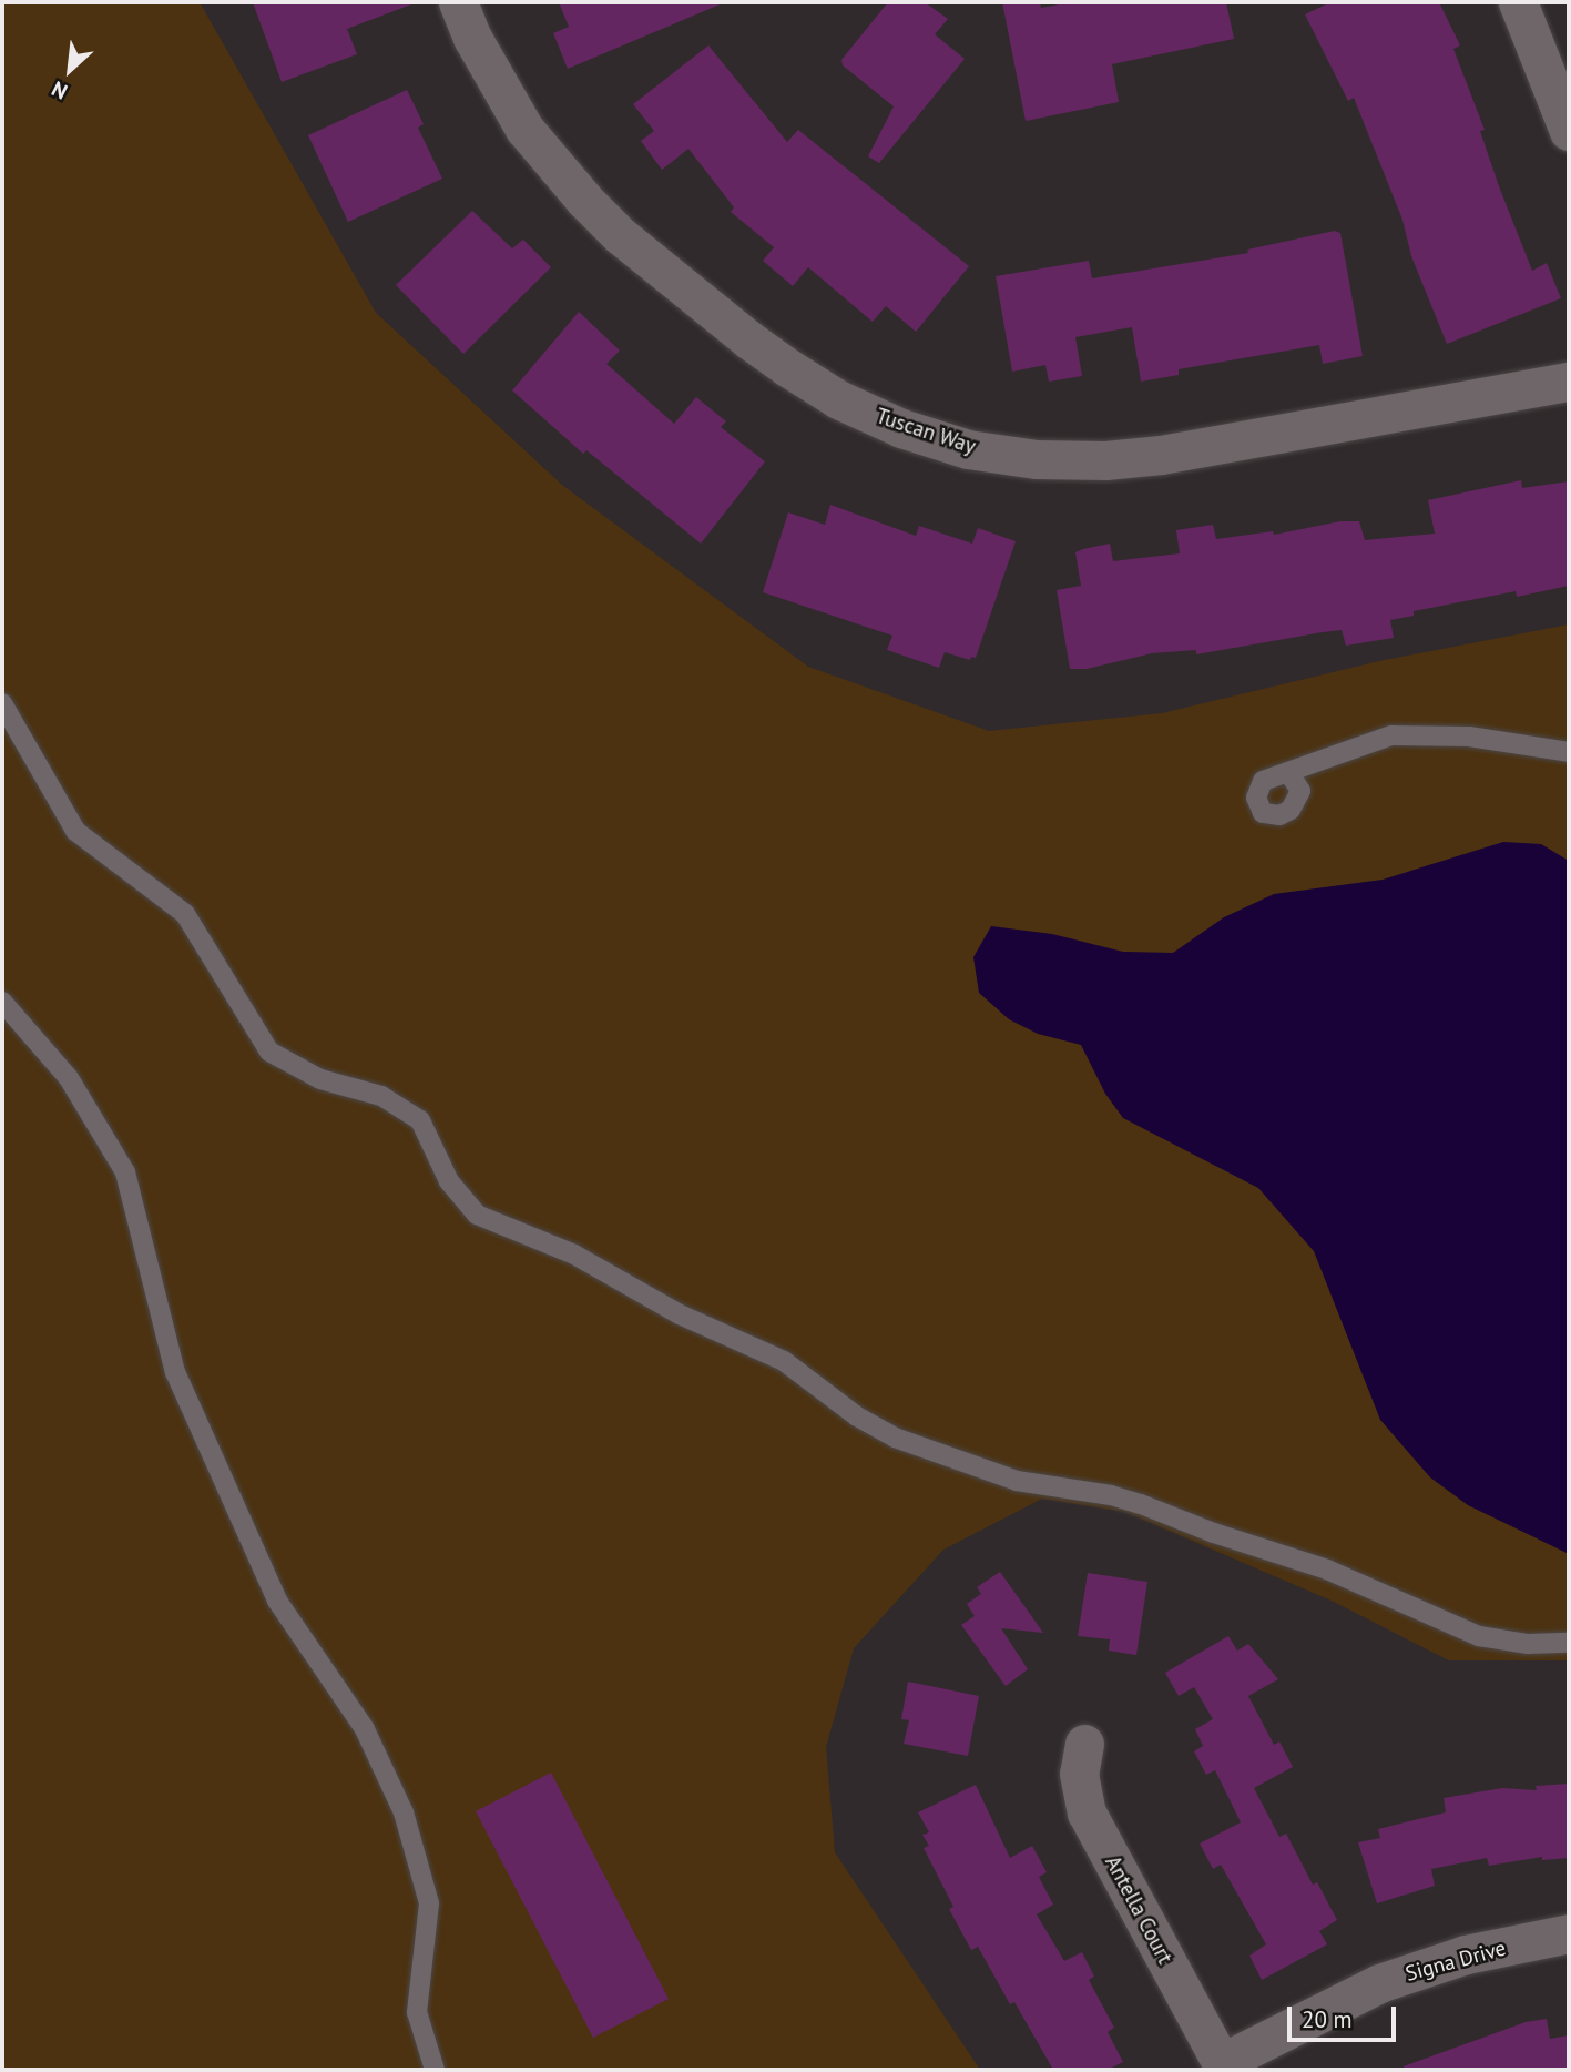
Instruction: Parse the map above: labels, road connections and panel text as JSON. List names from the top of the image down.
{
  "streets": {
    "street": ["Tuscan Way", "Antella Court", "Signa Drive"]
  },
  "crossings": [
    ["Antella Court", "Signa Drive"]
  ],
  "scale_bar": "20 m",
  "north": "bottom left"
}
